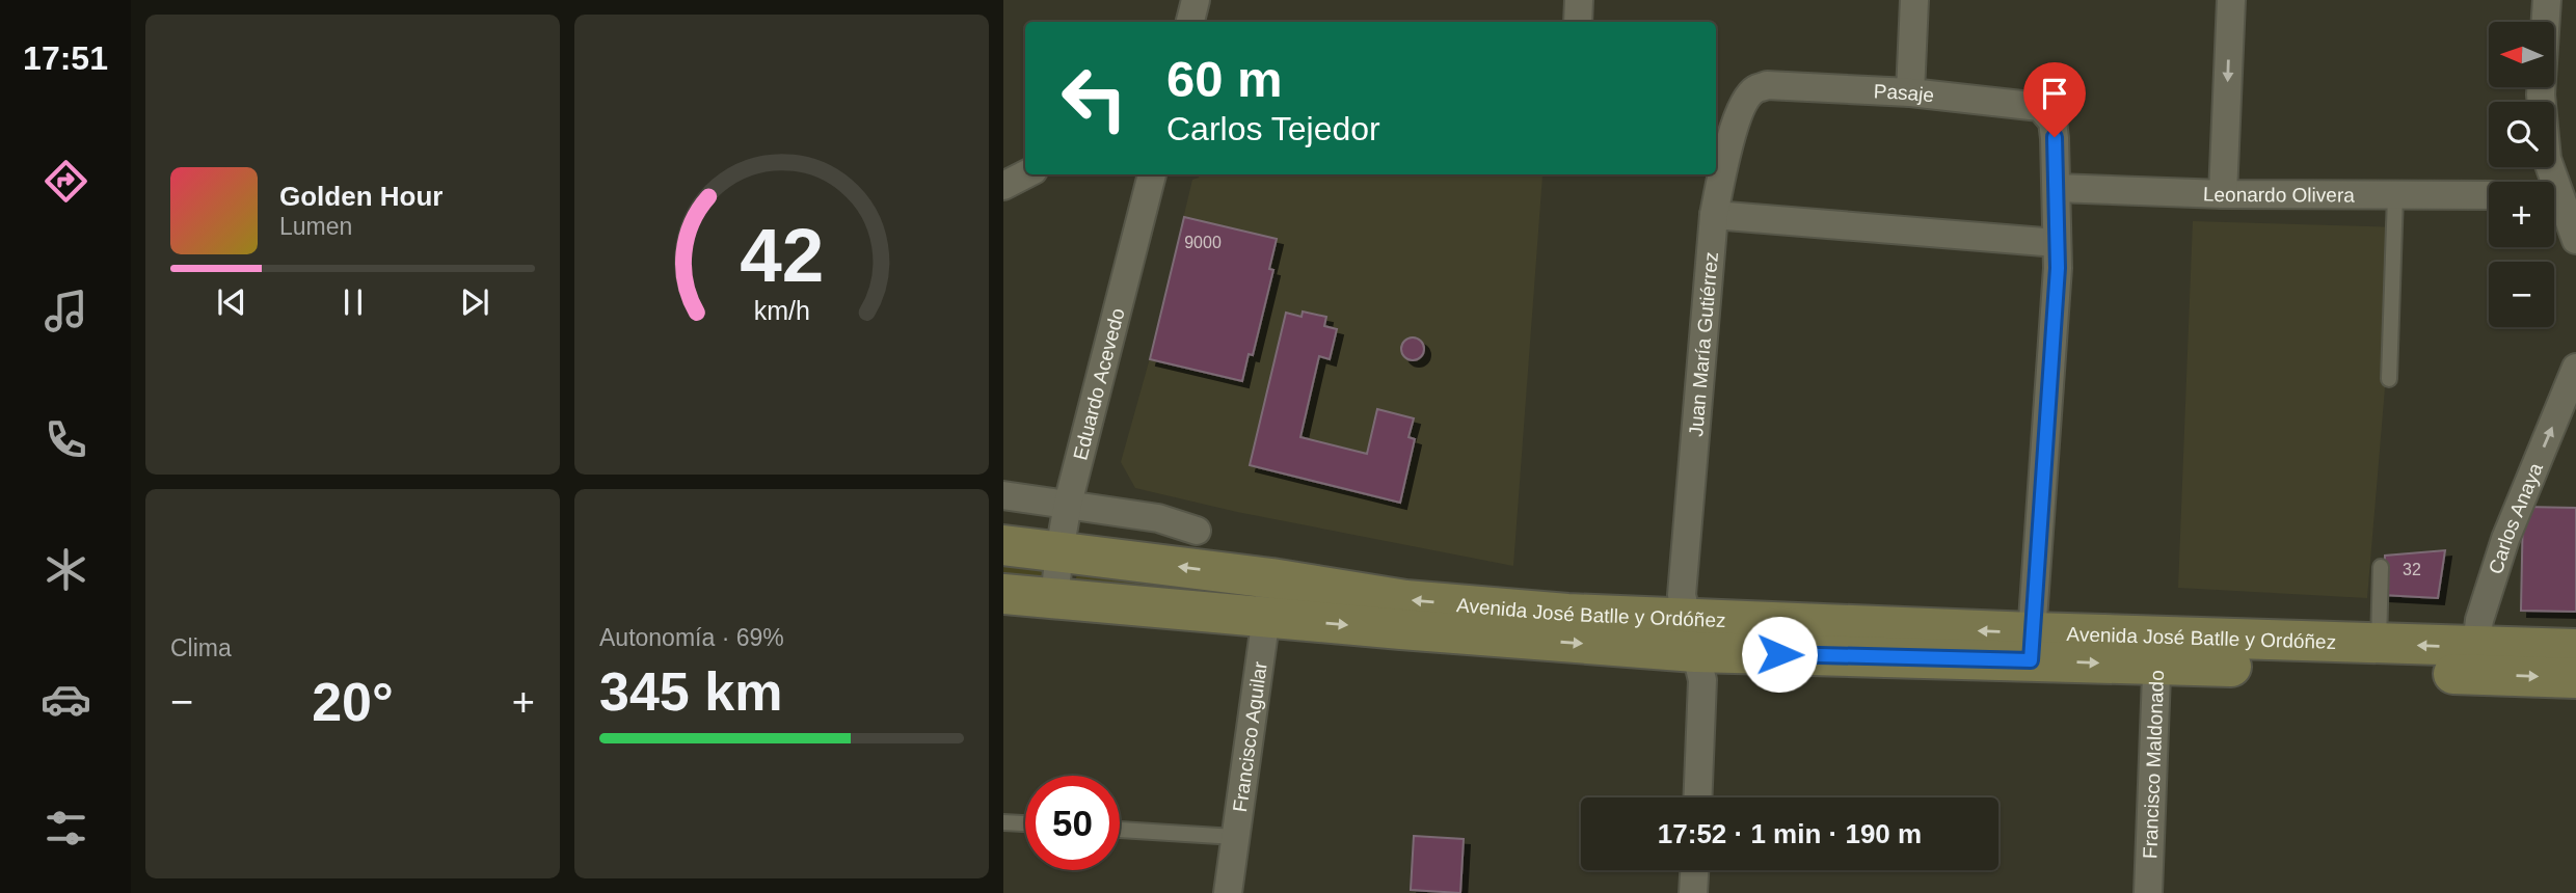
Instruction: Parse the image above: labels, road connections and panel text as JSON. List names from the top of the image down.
{
  "streets": {
    "main road": ["Avenida José Batlle y Ordóñez"],
    "street": [
      "Pasaje",
      "Leonardo Olivera",
      "Juan María Gutiérrez",
      "Eduardo Acevedo",
      "Carlos Anaya",
      "Francisco Aguilar",
      "Francisco Maldonado"
    ]
  },
  "crossings": [
    ["Pasaje", "Leonardo Olivera"],
    ["Pasaje", "Juan María Gutiérrez"],
    ["Juan María Gutiérrez", "Avenida José Batlle y Ordóñez"],
    ["Eduardo Acevedo", "Avenida José Batlle y Ordóñez"],
    ["Carlos Anaya", "Avenida José Batlle y Ordóñez"],
    ["Avenida José Batlle y Ordóñez", "Francisco Aguilar"],
    ["Avenida José Batlle y Ordóñez", "Francisco Maldonado"]
  ],
  "one_way": ["Carlos Anaya"],
  "house_numbers": ["9000", "32"],
  "north": "left",
  "page": {
    "tabs": "17:51",
    "map_buttons": ["+", "−"],
    "turn": ["60 m", "Carlos Tejedor"],
    "song": ["Golden Hour", "Lumen"],
    "tile": [
      "Clima",
      ["Autonomía · 69%", "345 km"]
    ],
    "heat": ["−", "20°", "+"],
    "limit": "50",
    "trip": "17:52 · 1 min · 190 m",
    "gauge": ["42", "km/h"]
  }
}
